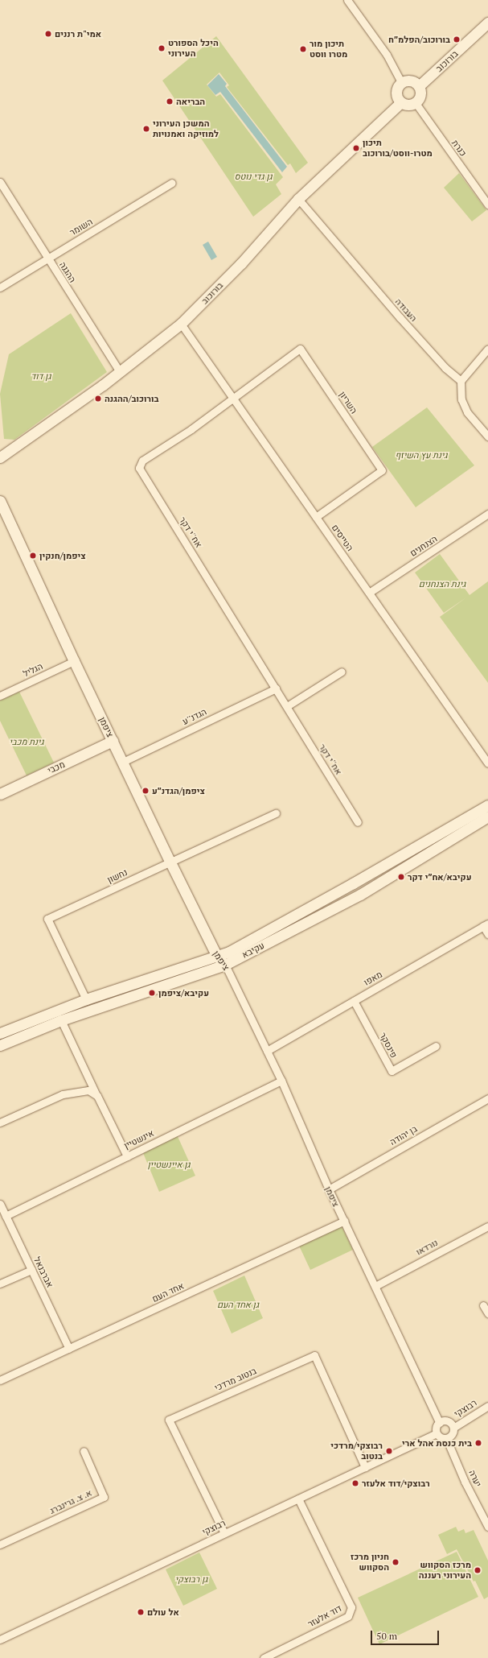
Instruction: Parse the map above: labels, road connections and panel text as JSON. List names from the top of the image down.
{
  "streets": {
    "street": [
      "בורוכוב",
      "כנרת",
      "השומר",
      "ההגנה",
      "העבודה",
      "השריון",
      "אח''י דקר",
      "הטייסים",
      "הצנחנים",
      "הגליל",
      "הגדנ''ע",
      "ציפמן",
      "מכבי",
      "נחשון",
      "עקיבא",
      "מאפו",
      "פינסקר",
      "בן יהודה",
      "אינשטיין",
      "נורדאו",
      "אברבנאל",
      "אחד העם",
      "בנטוב מרדכי",
      "רבוצקי",
      "יערה",
      "א. צ. גרינברג",
      "דוד אלעזר"
    ]
  },
  "crossings": [
    ["בורוכוב", "כנרת"],
    ["בורוכוב", "ההגנה"],
    ["בורוכוב", "העבודה"],
    ["בורוכוב", "הטייסים"],
    ["השומר", "ההגנה"],
    ["השריון", "אח''י דקר"],
    ["השריון", "הטייסים"],
    ["אח''י דקר", "הטייסים"],
    ["אח''י דקר", "הגדנ''ע"],
    ["הטייסים", "הצנחנים"],
    ["הגליל", "ציפמן"],
    ["הגדנ''ע", "ציפמן"],
    ["ציפמן", "מכבי"],
    ["ציפמן", "נחשון"],
    ["ציפמן", "עקיבא"],
    ["ציפמן", "מאפו"],
    ["ציפמן", "בן יהודה"],
    ["ציפמן", "אינשטיין"],
    ["ציפמן", "נורדאו"],
    ["ציפמן", "אחד העם"],
    ["ציפמן", "רבוצקי"],
    ["ציפמן", "יערה"],
    ["נחשון", "עקיבא"],
    ["מאפו", "פינסקר"],
    ["אינשטיין", "אברבנאל"],
    ["אברבנאל", "אחד העם"],
    ["בנטוב מרדכי", "רבוצקי"],
    ["רבוצקי", "יערה"],
    ["רבוצקי", "דוד אלעזר"]
  ],
  "parks": [
    "גן גדי נוטס",
    "גן דוד",
    "גינת עץ השיזף",
    "גינת הצנחנים",
    "גינת מכבי",
    "גן איינשטיין",
    "גן אחד העם",
    "גן רבוצקי"
  ],
  "places": [
    "אמי\"ת רננים",
    "בורוכוב/הפלמ״ח",
    "היכל הספורט העירוני",
    "תיכון מור מטרו ווסט",
    "הבריאה",
    "המשכן העירוני למוזיקה ואמנויות",
    "תיכון מטרו-ווסט/בורוכוב",
    "בורוכוב/ההגנה",
    "ציפמן/חנקין",
    "ציפמן/הגדנ״ע",
    "עקיבא/אח״י דקר",
    "עקיבא/ציפמן",
    "בית כנסת אהל ארי",
    "רבוצקי/מרדכי בנטוב",
    "רבוצקי/דוד אלעזר",
    "חניון מרכז הסקווש",
    "מרכז הסקווש העירוני רעננה",
    "אל עולם"
  ],
  "scale_bar": "50 m"
}
